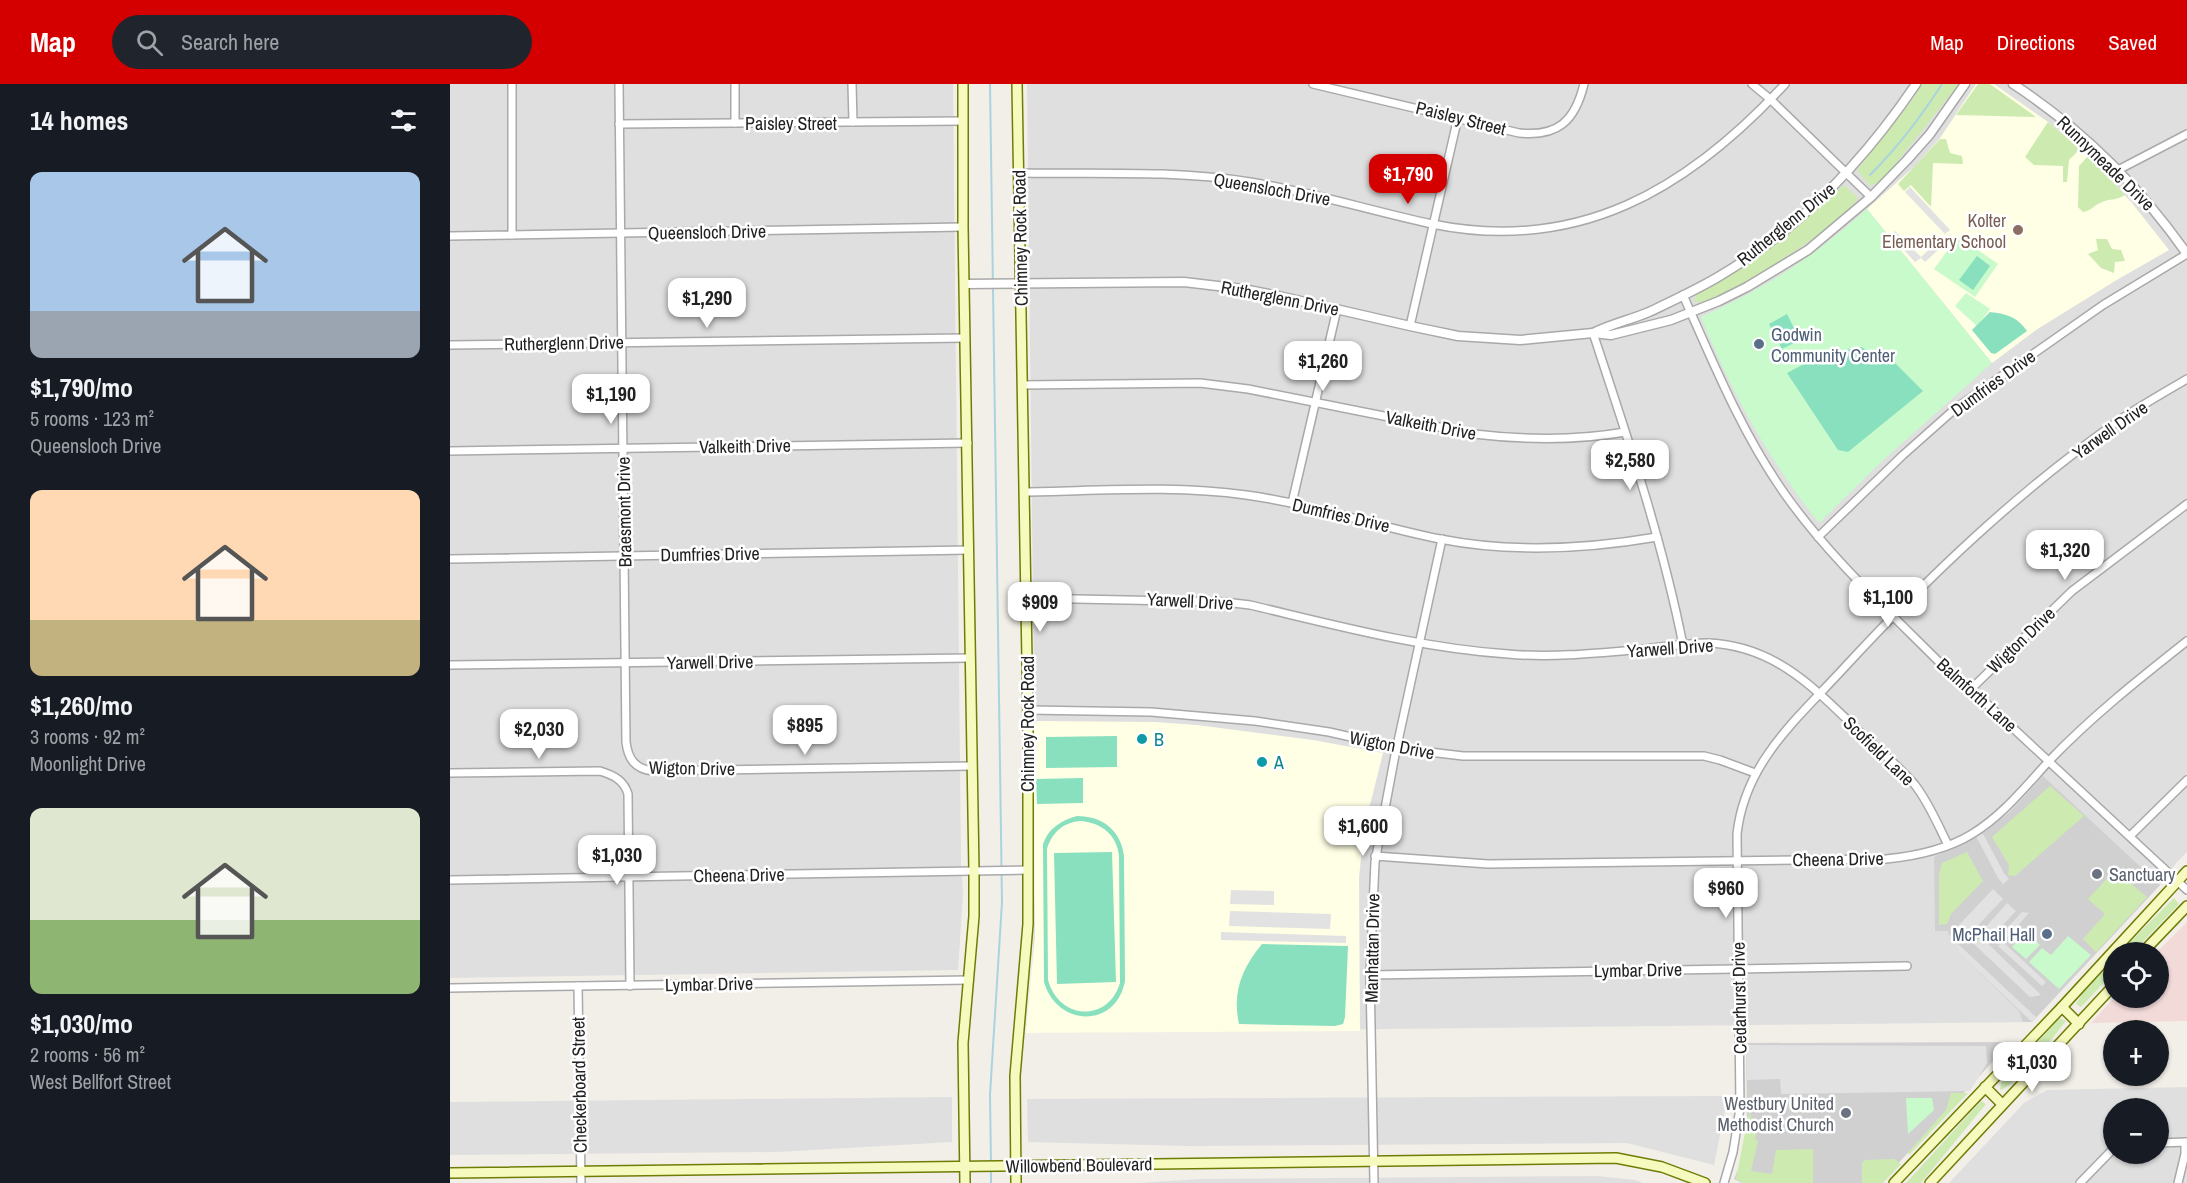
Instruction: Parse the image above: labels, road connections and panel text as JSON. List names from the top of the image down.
{
  "streets": {
    "main road": ["Chimney Rock Road", "Willowbend Boulevard"],
    "street": [
      "Paisley Street",
      "Runnymeade Drive",
      "Queensloch Drive",
      "Rutherglenn Drive",
      "Dumfries Drive",
      "Valkeith Drive",
      "Yarwell Drive",
      "Braesmont Drive",
      "Wigton Drive",
      "Balmforth Lane",
      "Scofield Lane",
      "Cheena Drive",
      "Manhattan Drive",
      "Lymbar Drive",
      "Cedarhurst Drive",
      "Checkerboard Street"
    ]
  },
  "crossings": [
    ["Paisley Street", "Braesmont Drive"],
    ["Runnymeade Drive", "Dumfries Drive"],
    ["Queensloch Drive", "Chimney Rock Road"],
    ["Queensloch Drive", "Braesmont Drive"],
    ["Rutherglenn Drive", "Chimney Rock Road"],
    ["Rutherglenn Drive", "Braesmont Drive"],
    ["Rutherglenn Drive", "Balmforth Lane"],
    ["Chimney Rock Road", "Dumfries Drive"],
    ["Chimney Rock Road", "Valkeith Drive"],
    ["Chimney Rock Road", "Yarwell Drive"],
    ["Chimney Rock Road", "Wigton Drive"],
    ["Chimney Rock Road", "Cheena Drive"],
    ["Chimney Rock Road", "Willowbend Boulevard"],
    ["Dumfries Drive", "Braesmont Drive"],
    ["Dumfries Drive", "Balmforth Lane"],
    ["Dumfries Drive", "Manhattan Drive"],
    ["Valkeith Drive", "Braesmont Drive"],
    ["Yarwell Drive", "Braesmont Drive"],
    ["Yarwell Drive", "Balmforth Lane"],
    ["Yarwell Drive", "Scofield Lane"],
    ["Yarwell Drive", "Manhattan Drive"],
    ["Yarwell Drive", "Cedarhurst Drive"],
    ["Braesmont Drive", "Wigton Drive"],
    ["Wigton Drive", "Balmforth Lane"],
    ["Wigton Drive", "Manhattan Drive"],
    ["Wigton Drive", "Cedarhurst Drive"],
    ["Balmforth Lane", "Cheena Drive"],
    ["Scofield Lane", "Cheena Drive"],
    ["Scofield Lane", "Cedarhurst Drive"],
    ["Cheena Drive", "Manhattan Drive"],
    ["Cheena Drive", "Cedarhurst Drive"],
    ["Manhattan Drive", "Lymbar Drive"],
    ["Manhattan Drive", "Willowbend Boulevard"],
    ["Lymbar Drive", "Cedarhurst Drive"],
    ["Lymbar Drive", "Checkerboard Street"],
    ["Checkerboard Street", "Willowbend Boulevard"]
  ],
  "places": [
    "Kolter Elementary School",
    "Godwin Community Center",
    "B",
    "A",
    "Sanctuary",
    "McPhail Hall",
    "Westbury United Methodist Church"
  ],
  "page": {
    "header": "Map",
    "search": "Search here",
    "nav": ["Map", "Directions", "Saved"],
    "heading": "14 homes",
    "price": [
      "$1,790",
      "$1,290",
      "$1,260",
      "$1,190",
      "$2,580",
      "$1,320",
      "$1,100",
      "$909",
      "$895",
      "$2,030",
      "$1,600",
      "$1,030",
      "$960",
      "$1,030"
    ],
    "list": [
      {
        "name": "$1,790/mo",
        "note": "5 rooms · 123 m² · Queensloch Drive"
      },
      {
        "name": "$1,260/mo",
        "note": "3 rooms · 92 m² · Moonlight Drive"
      },
      {
        "name": "$1,030/mo",
        "note": "2 rooms · 56 m² · West Bellfort Street"
      }
    ],
    "map_buttons": ["+", "−"]
  }
}
